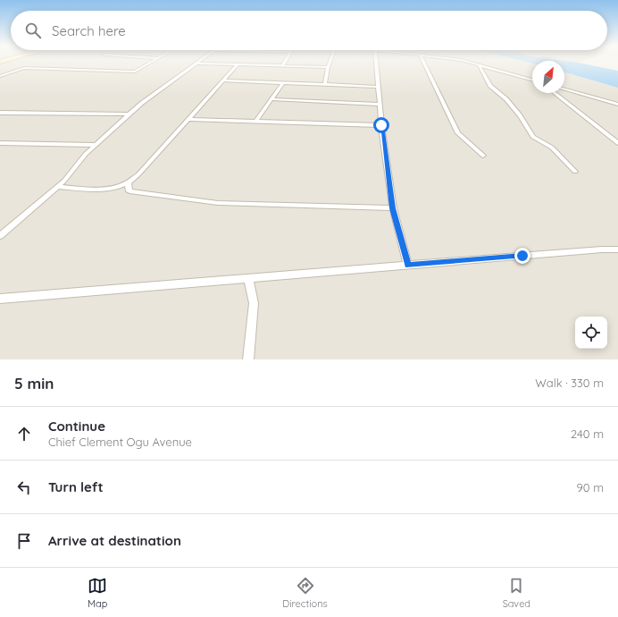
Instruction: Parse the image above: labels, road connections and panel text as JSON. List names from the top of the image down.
{
  "north": "top right",
  "page": {
    "search": "Search here",
    "heading": ["5 min", "Walk · 330 m"],
    "list": [
      ["Continue", "Chief Clement Ogu Avenue", "240 m"],
      ["Turn left", "90 m"],
      "Arrive at destination"
    ],
    "nav": ["Map", "Directions", "Saved"]
  }
}
